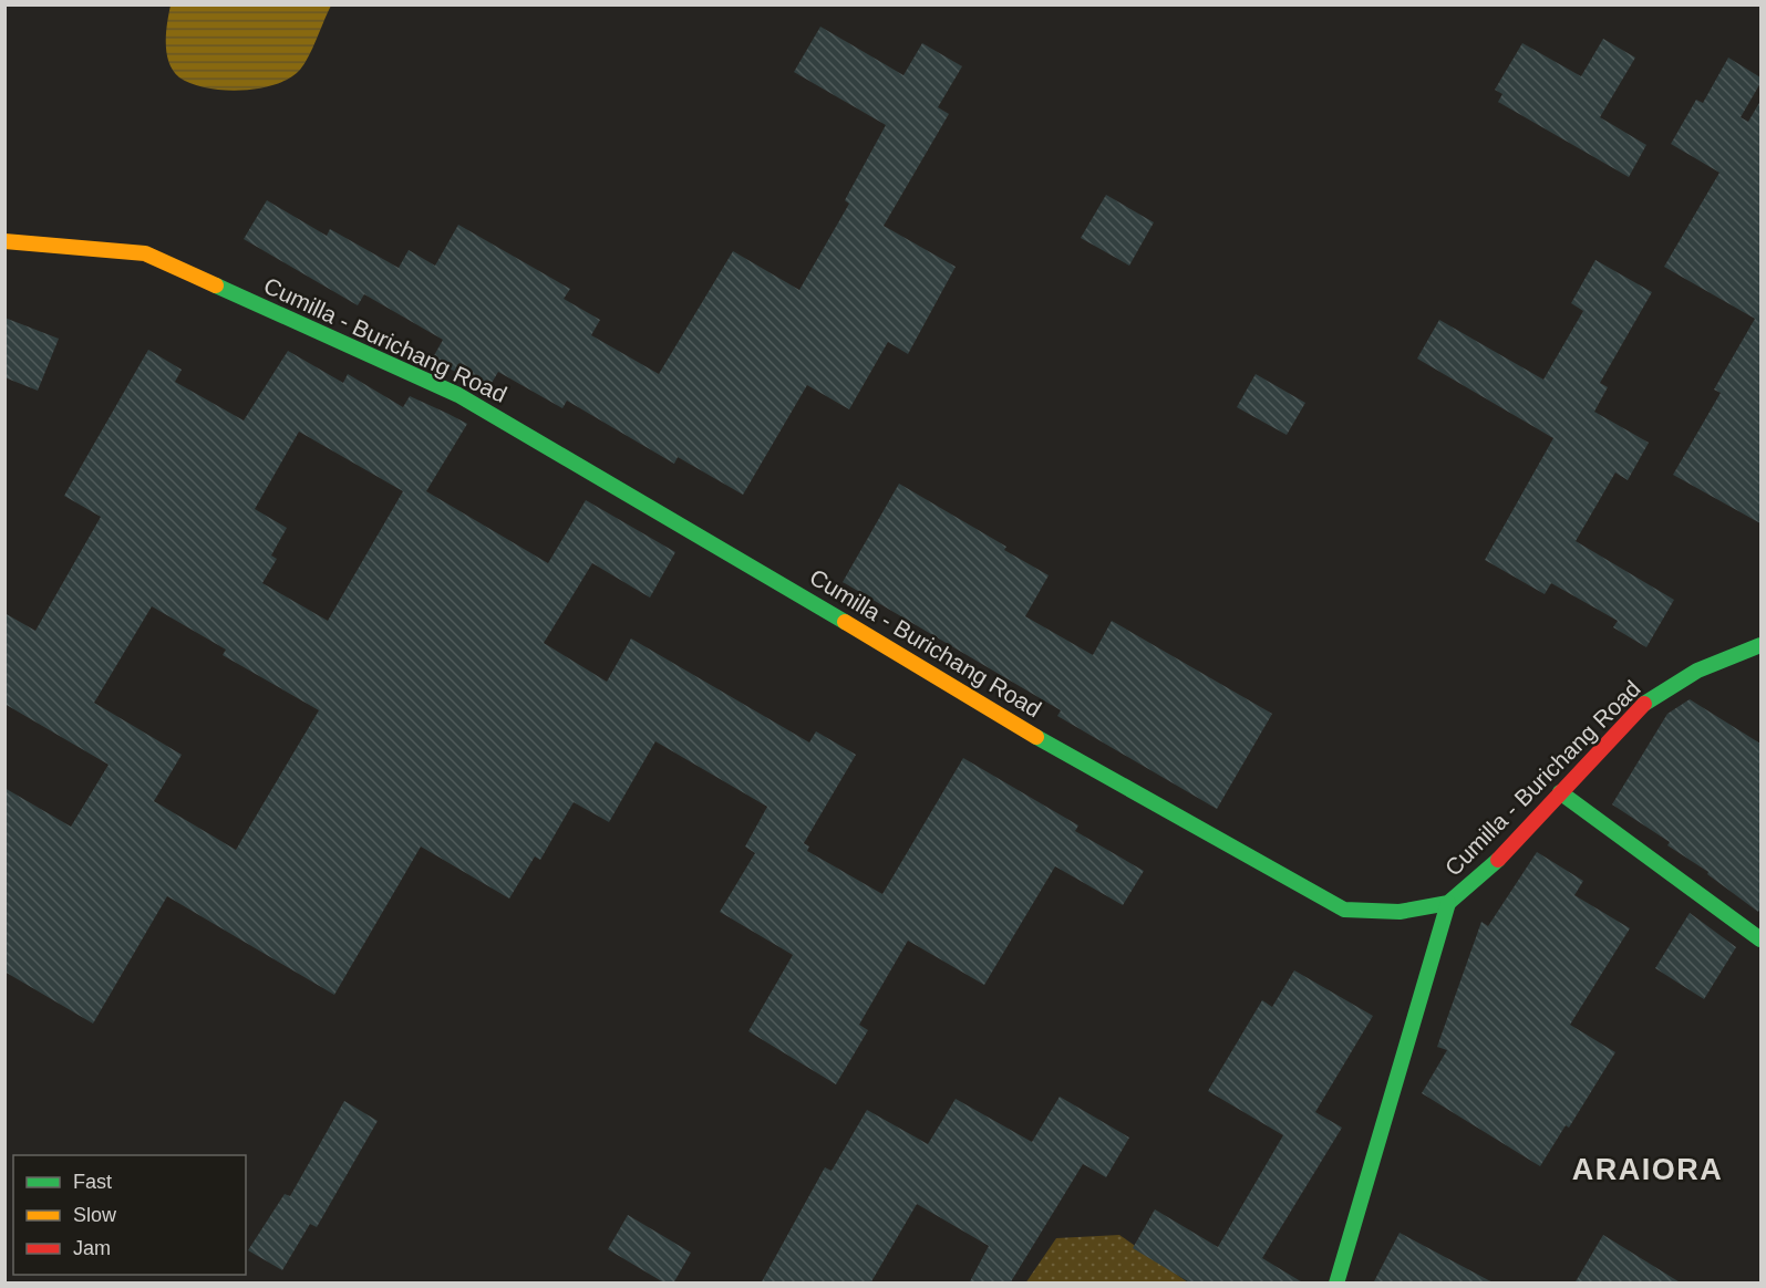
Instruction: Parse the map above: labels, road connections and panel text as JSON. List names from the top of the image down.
{
  "streets": {
    "main road": ["Cumilla - Burichang Road"]
  },
  "districts": ["ARAIORA"],
  "legend": ["Fast", "Slow", "Jam"]
}
